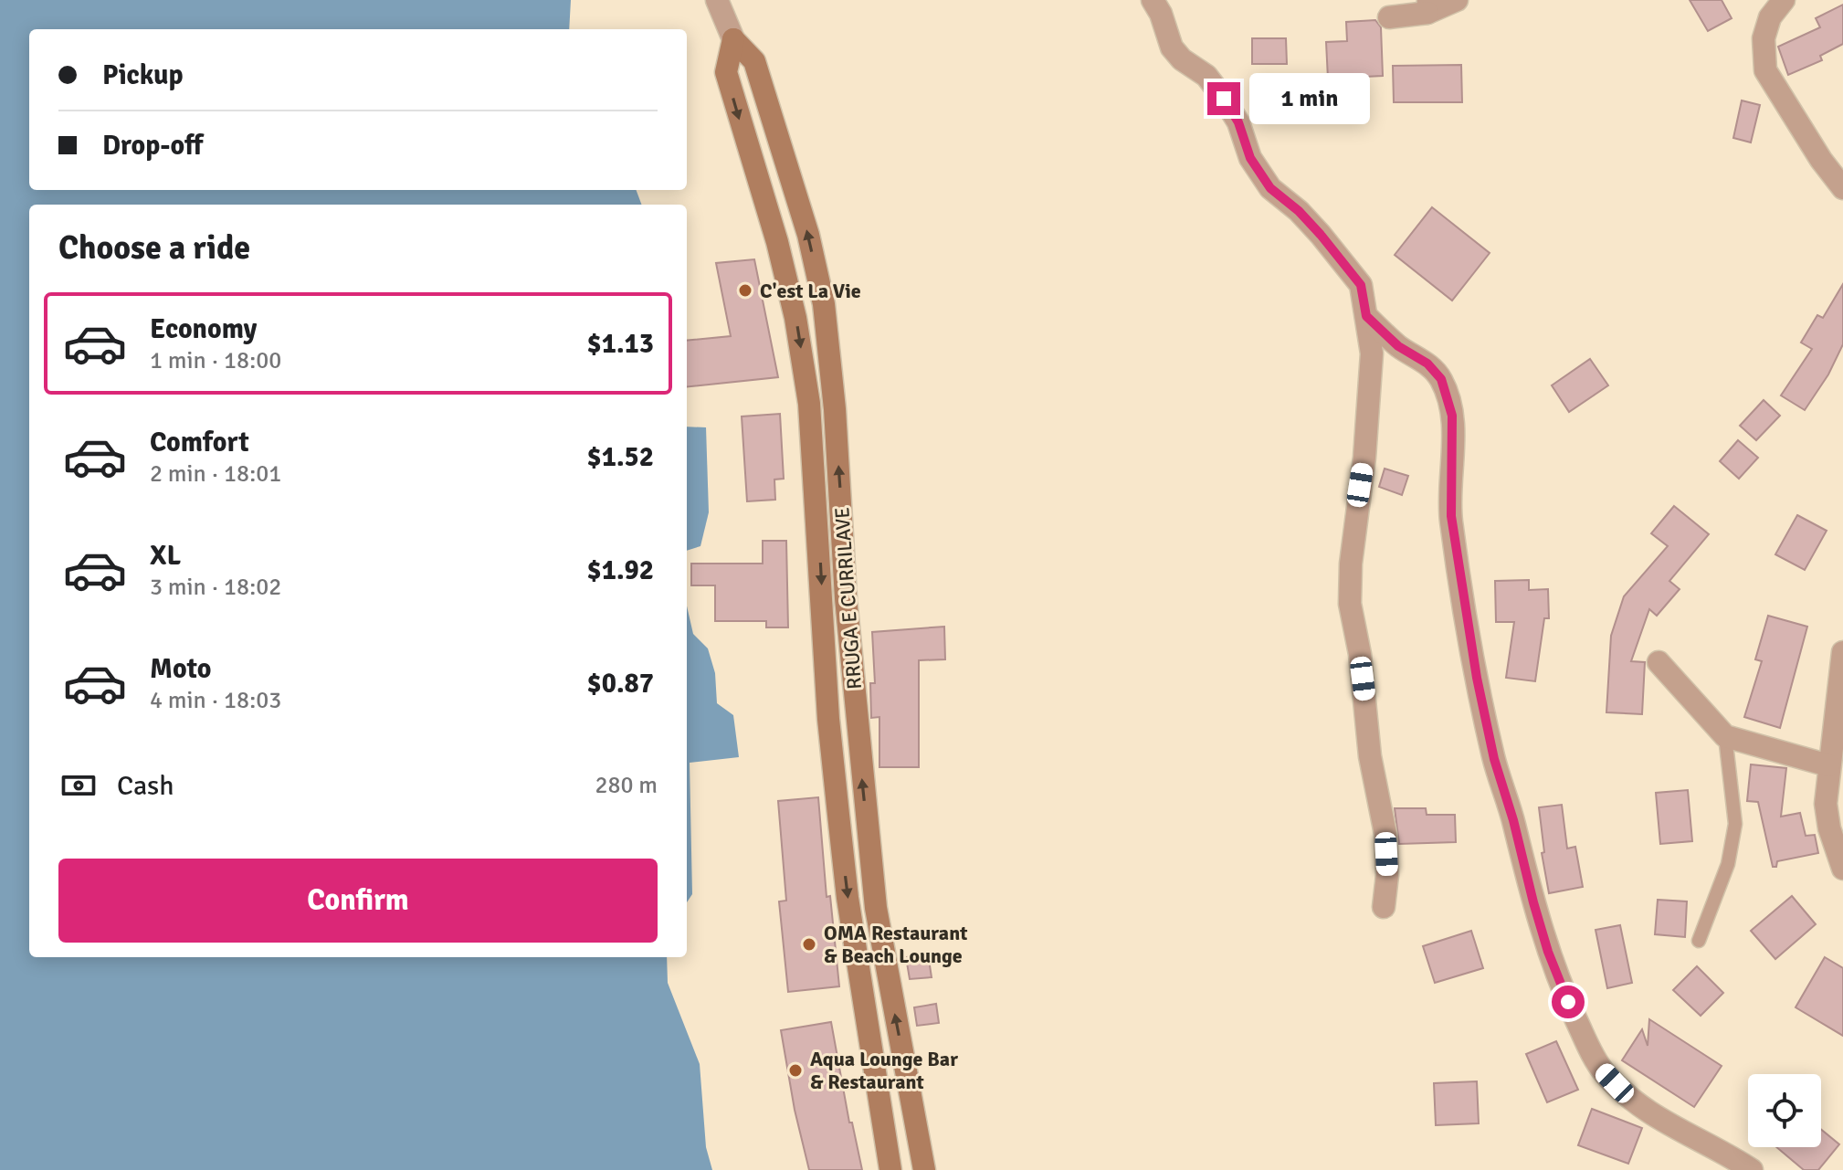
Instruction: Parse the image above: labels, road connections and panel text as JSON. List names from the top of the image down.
{
  "streets": {
    "main road": ["RRUGA E CURRILAVE"]
  },
  "places": ["C'est La Vie", "OMA Restaurant & Beach Lounge", "Aqua Lounge Bar & Restaurant"],
  "page": {
    "banner": ["Pickup", "Drop-off"],
    "bubble": "1 min",
    "heading": "Choose a ride",
    "list": [
      {
        "name": "Economy",
        "note": "1 min · 18:00",
        "value": "$1.13"
      },
      {
        "name": "Comfort",
        "note": "2 min · 18:01",
        "value": "$1.52"
      },
      {
        "name": "XL",
        "note": "3 min · 18:02",
        "value": "$1.92"
      },
      {
        "name": "Moto",
        "note": "4 min · 18:03",
        "value": "$0.87"
      }
    ],
    "pay": ["Cash", "280 m"],
    "buttons": "Confirm"
  }
}
